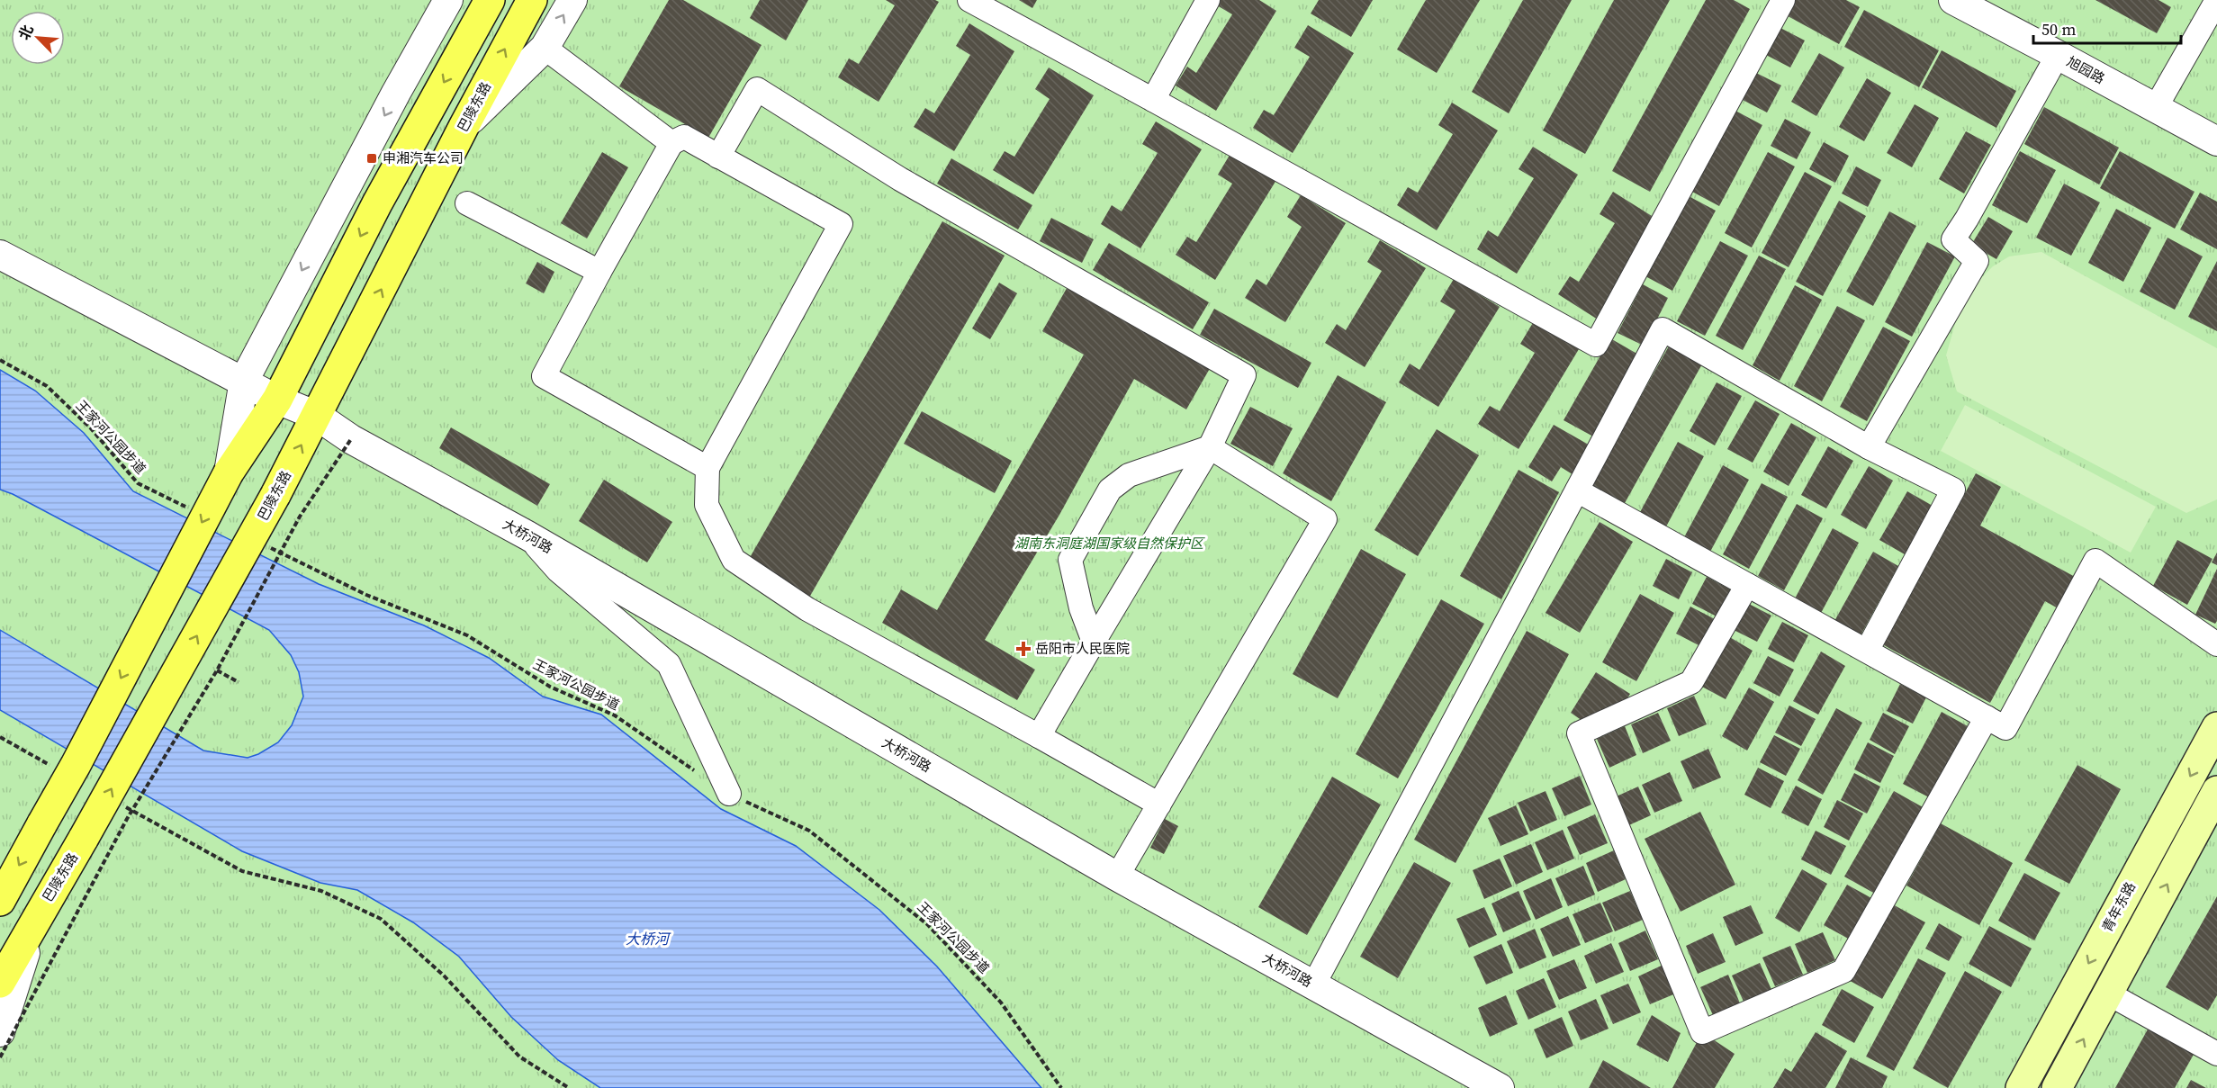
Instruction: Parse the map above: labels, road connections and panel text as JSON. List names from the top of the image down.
{
  "streets": {
    "main road": ["巴陵东路", "青年东路"],
    "street": ["旭园路", "大桥河路"],
    "path": ["王家河公园步道"]
  },
  "crossings": [
    ["巴陵东路", "大桥河路"]
  ],
  "water": ["大桥河"],
  "parks": ["湖南东洞庭湖国家级自然保护区"],
  "places": {
    "transit": ["申湘汽车公司"],
    "health": ["岳阳市人民医院"]
  },
  "scale_bar": "50 m",
  "north": "top left"
}
